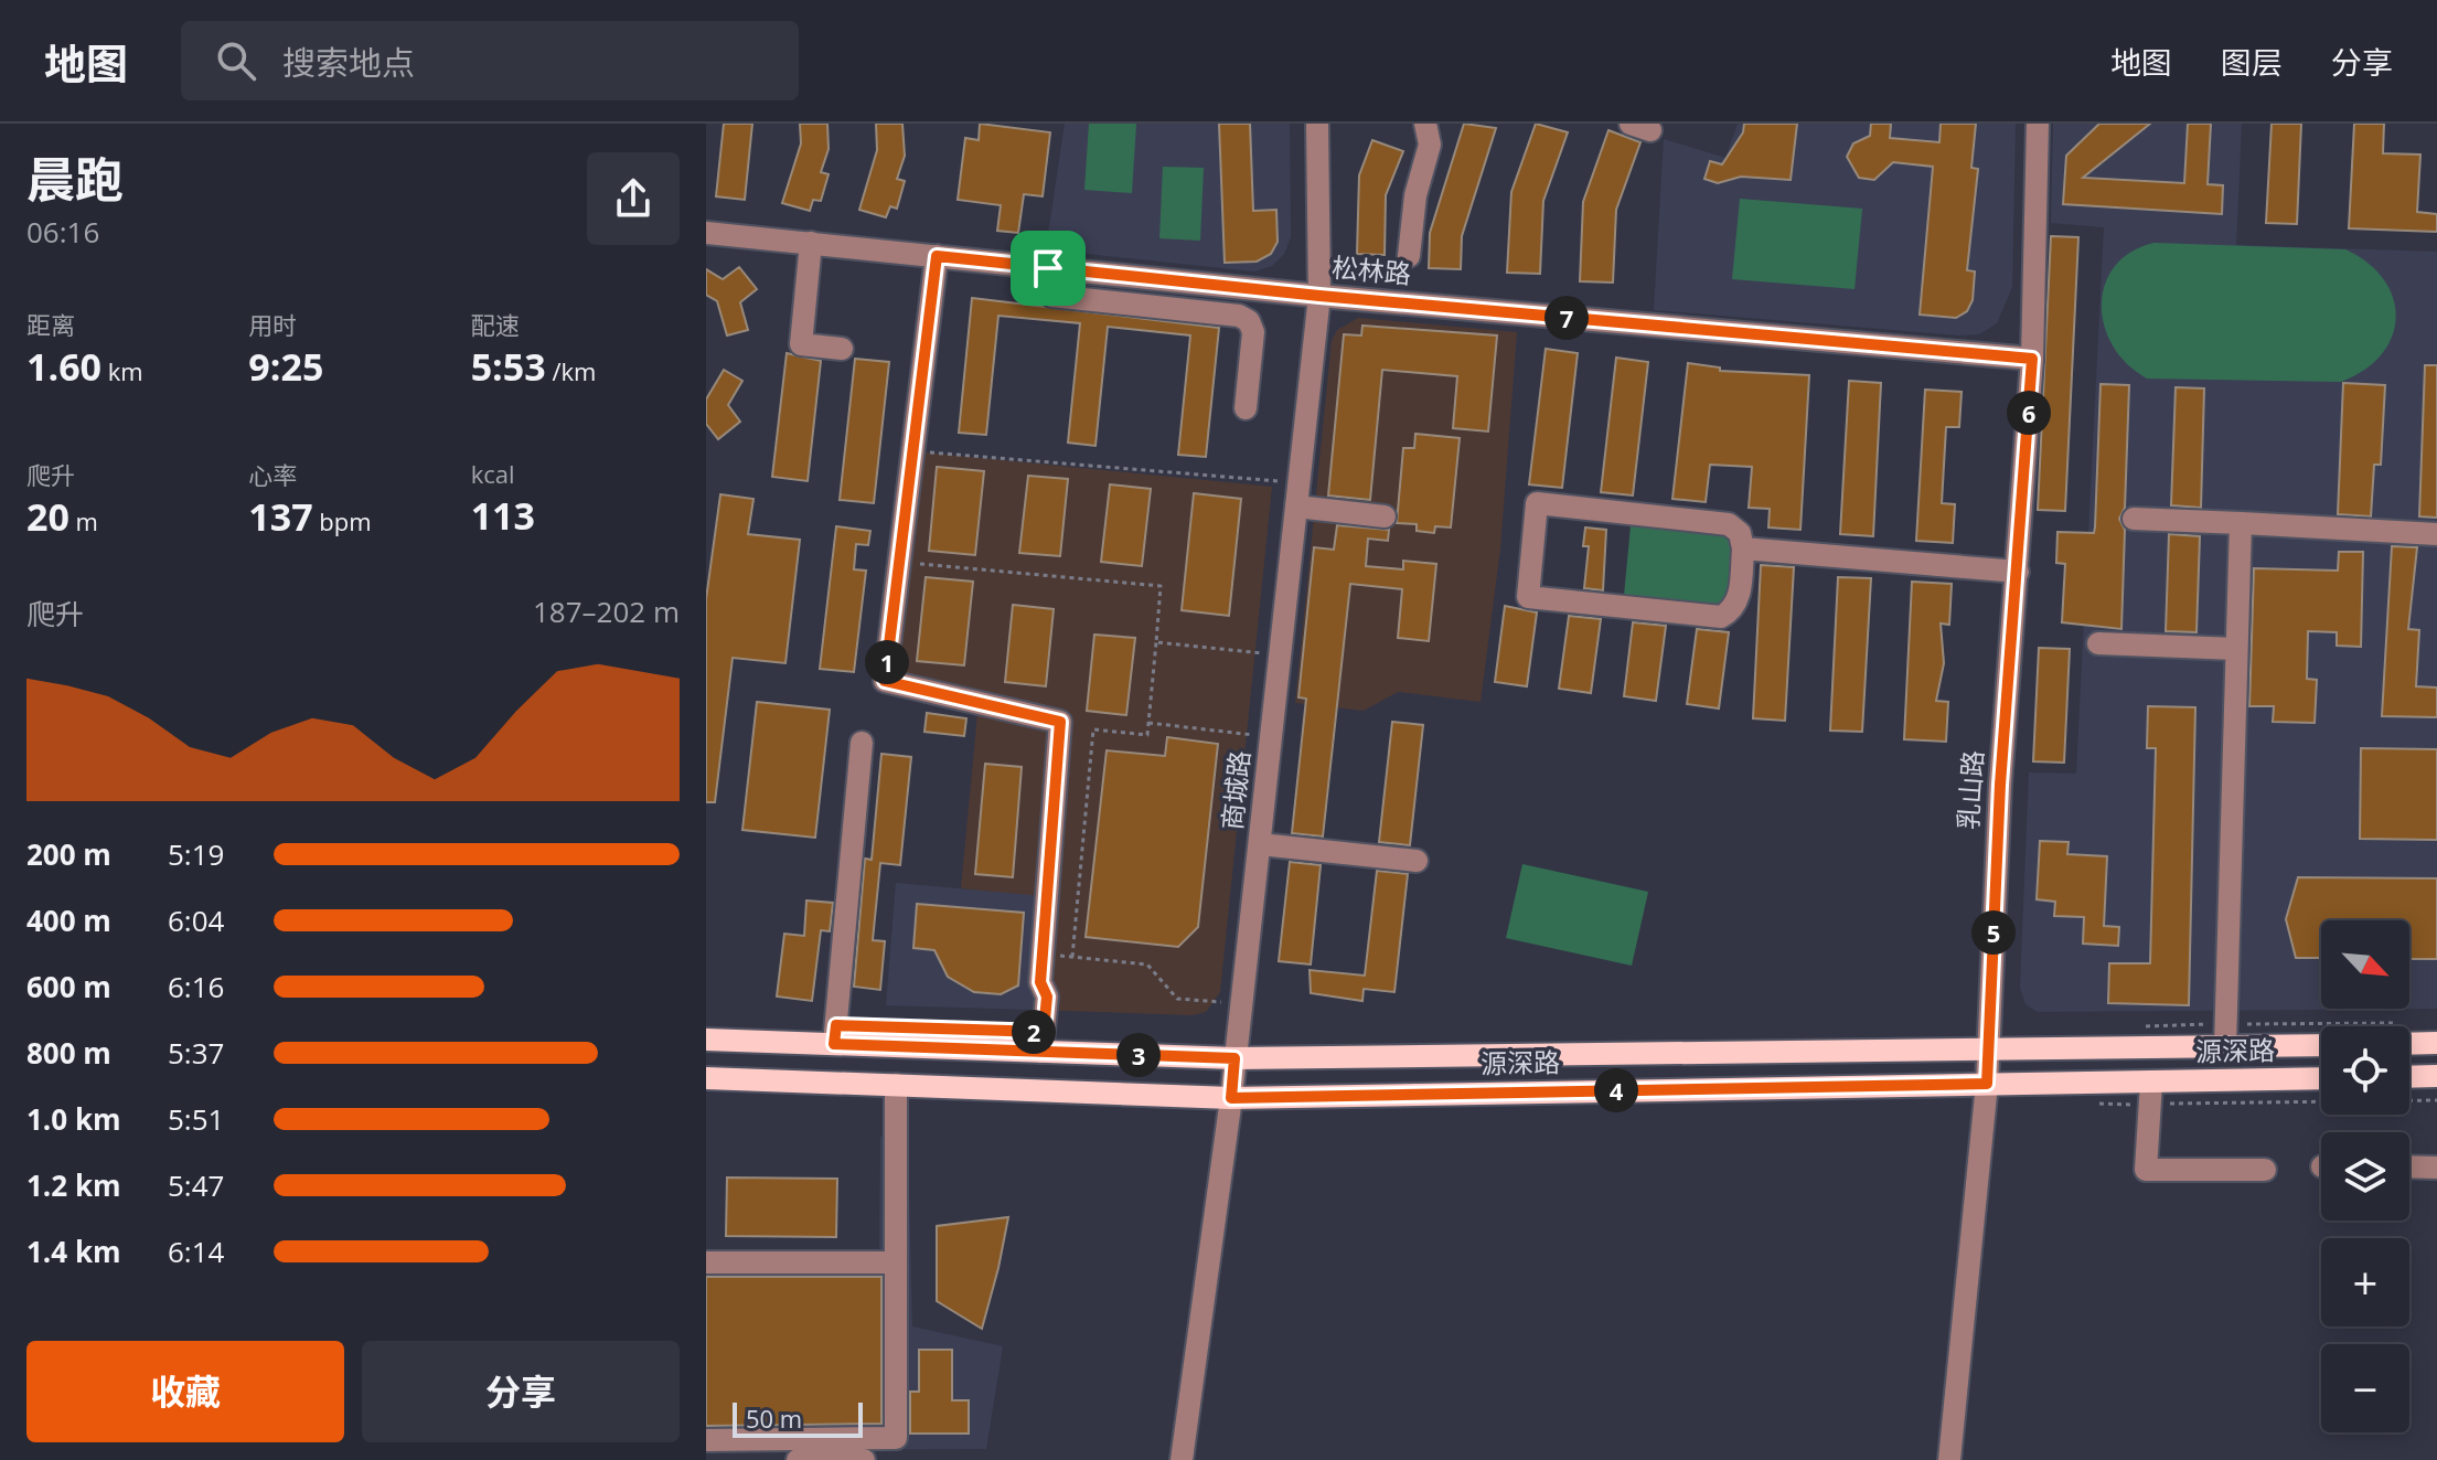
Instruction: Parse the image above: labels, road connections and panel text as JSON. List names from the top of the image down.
{
  "streets": {
    "main road": ["源深路"],
    "street": ["松林路", "商城路", "乳山路"]
  },
  "crossings": [
    ["松林路", "商城路"],
    ["松林路", "乳山路"],
    ["商城路", "源深路"],
    ["乳山路", "源深路"]
  ],
  "scale_bar": "50 m",
  "north": "bottom right",
  "page": {
    "header": "地图",
    "search": "搜索地点",
    "nav": ["地图", "图层", "分享"],
    "heading": ["晨跑", "06:16"],
    "stats": [
      ["距离", "1.60 km"],
      ["用时", "9:25"],
      ["配速", "5:53 /km"],
      ["爬升", "20 m"],
      ["心率", "137 bpm"],
      ["kcal", "113"]
    ],
    "pins": [
      "7",
      "6",
      "1",
      "5",
      "2",
      "3",
      "4"
    ],
    "chart": ["爬升", "187–202 m"],
    "list": [
      {
        "name": "200 m",
        "note": "5:19"
      },
      {
        "name": "400 m",
        "note": "6:04"
      },
      {
        "name": "600 m",
        "note": "6:16"
      },
      {
        "name": "800 m",
        "note": "5:37"
      },
      {
        "name": "1.0 km",
        "note": "5:51"
      },
      {
        "name": "1.2 km",
        "note": "5:47"
      },
      {
        "name": "1.4 km",
        "note": "6:14"
      }
    ],
    "map_buttons": ["+", "−"],
    "buttons": ["收藏", "分享"],
    "scale": "50 m"
  }
}
